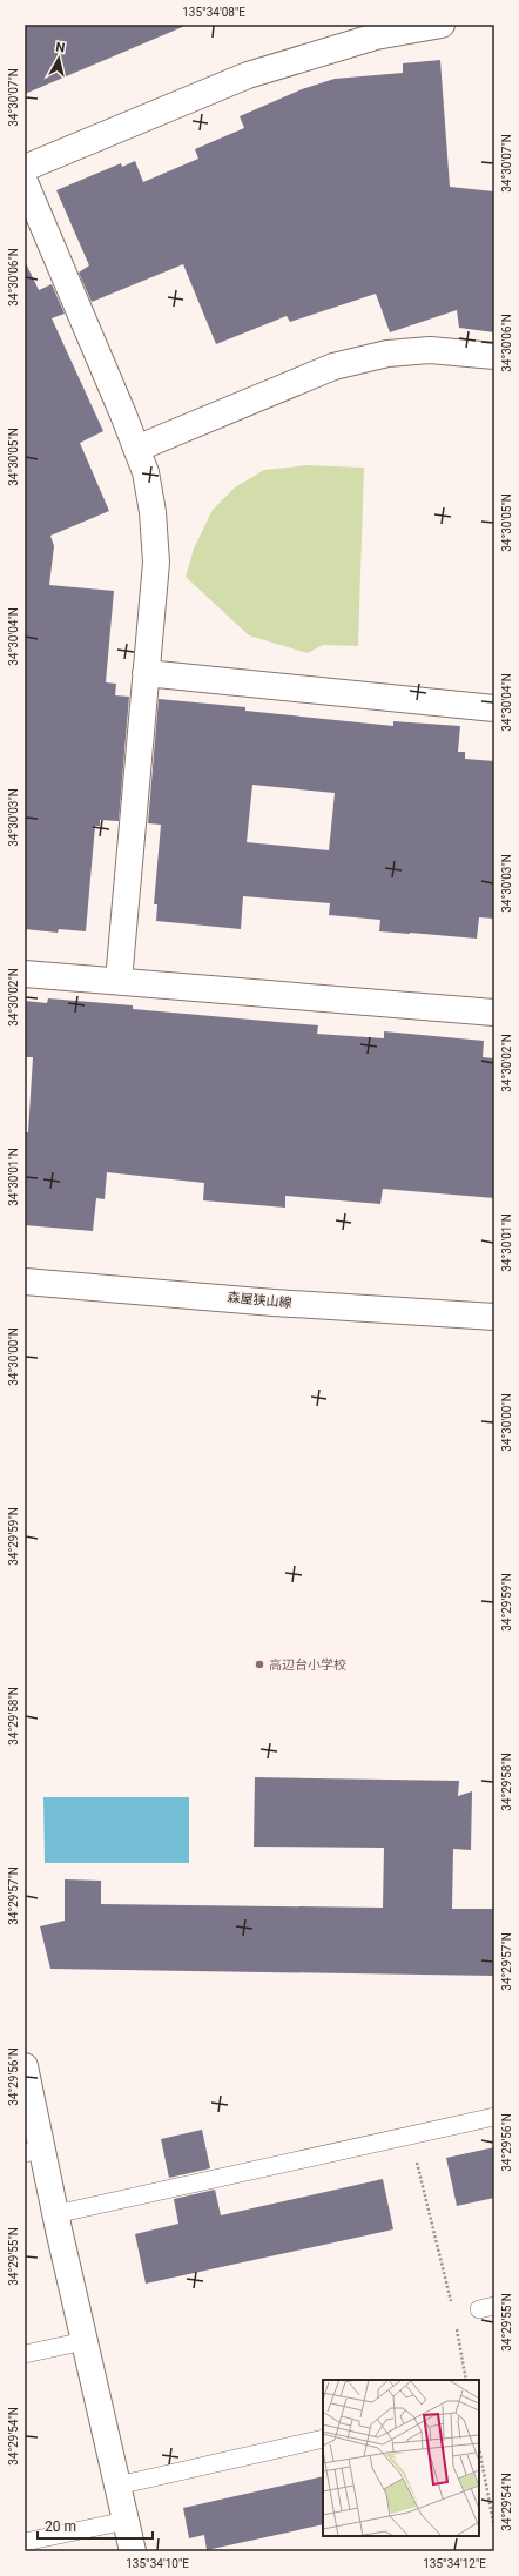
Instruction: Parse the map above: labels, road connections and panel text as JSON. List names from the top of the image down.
{
  "streets": {
    "street": ["森屋狭山線"]
  },
  "places": ["高辺台小学校"],
  "scale_bar": "20 m",
  "north": "top",
  "coordinates": [
    "135°34'08\"E",
    "34°30'07\"N",
    "34°30'06\"N",
    "34°30'05\"N",
    "34°30'04\"N",
    "34°30'03\"N",
    "34°30'02\"N",
    "34°30'01\"N",
    "34°30'00\"N",
    "34°29'59\"N",
    "34°29'58\"N",
    "34°29'57\"N",
    "34°29'56\"N",
    "34°29'55\"N",
    "34°29'54\"N",
    "135°34'10\"E",
    "135°34'12\"E"
  ]
}
